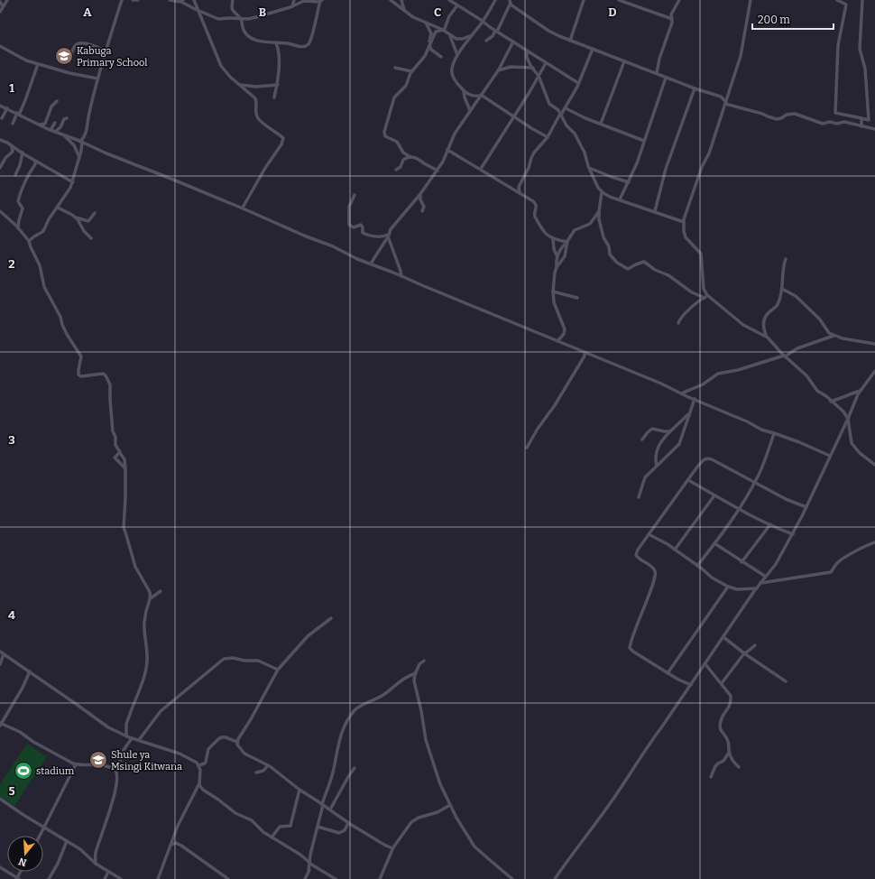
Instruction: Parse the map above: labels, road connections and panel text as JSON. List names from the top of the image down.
{
  "places": {
    "school or university": ["Kabuga Primary School", "Shule ya Msingi Kitwana"],
    "sports": ["stadium"]
  },
  "scale_bar": "200 m",
  "north": "bottom",
  "grid": {
    "columns": [
      "A",
      "B",
      "C",
      "D"
    ],
    "rows": [
      "1",
      "2",
      "3",
      "4",
      "5"
    ]
  }
}
